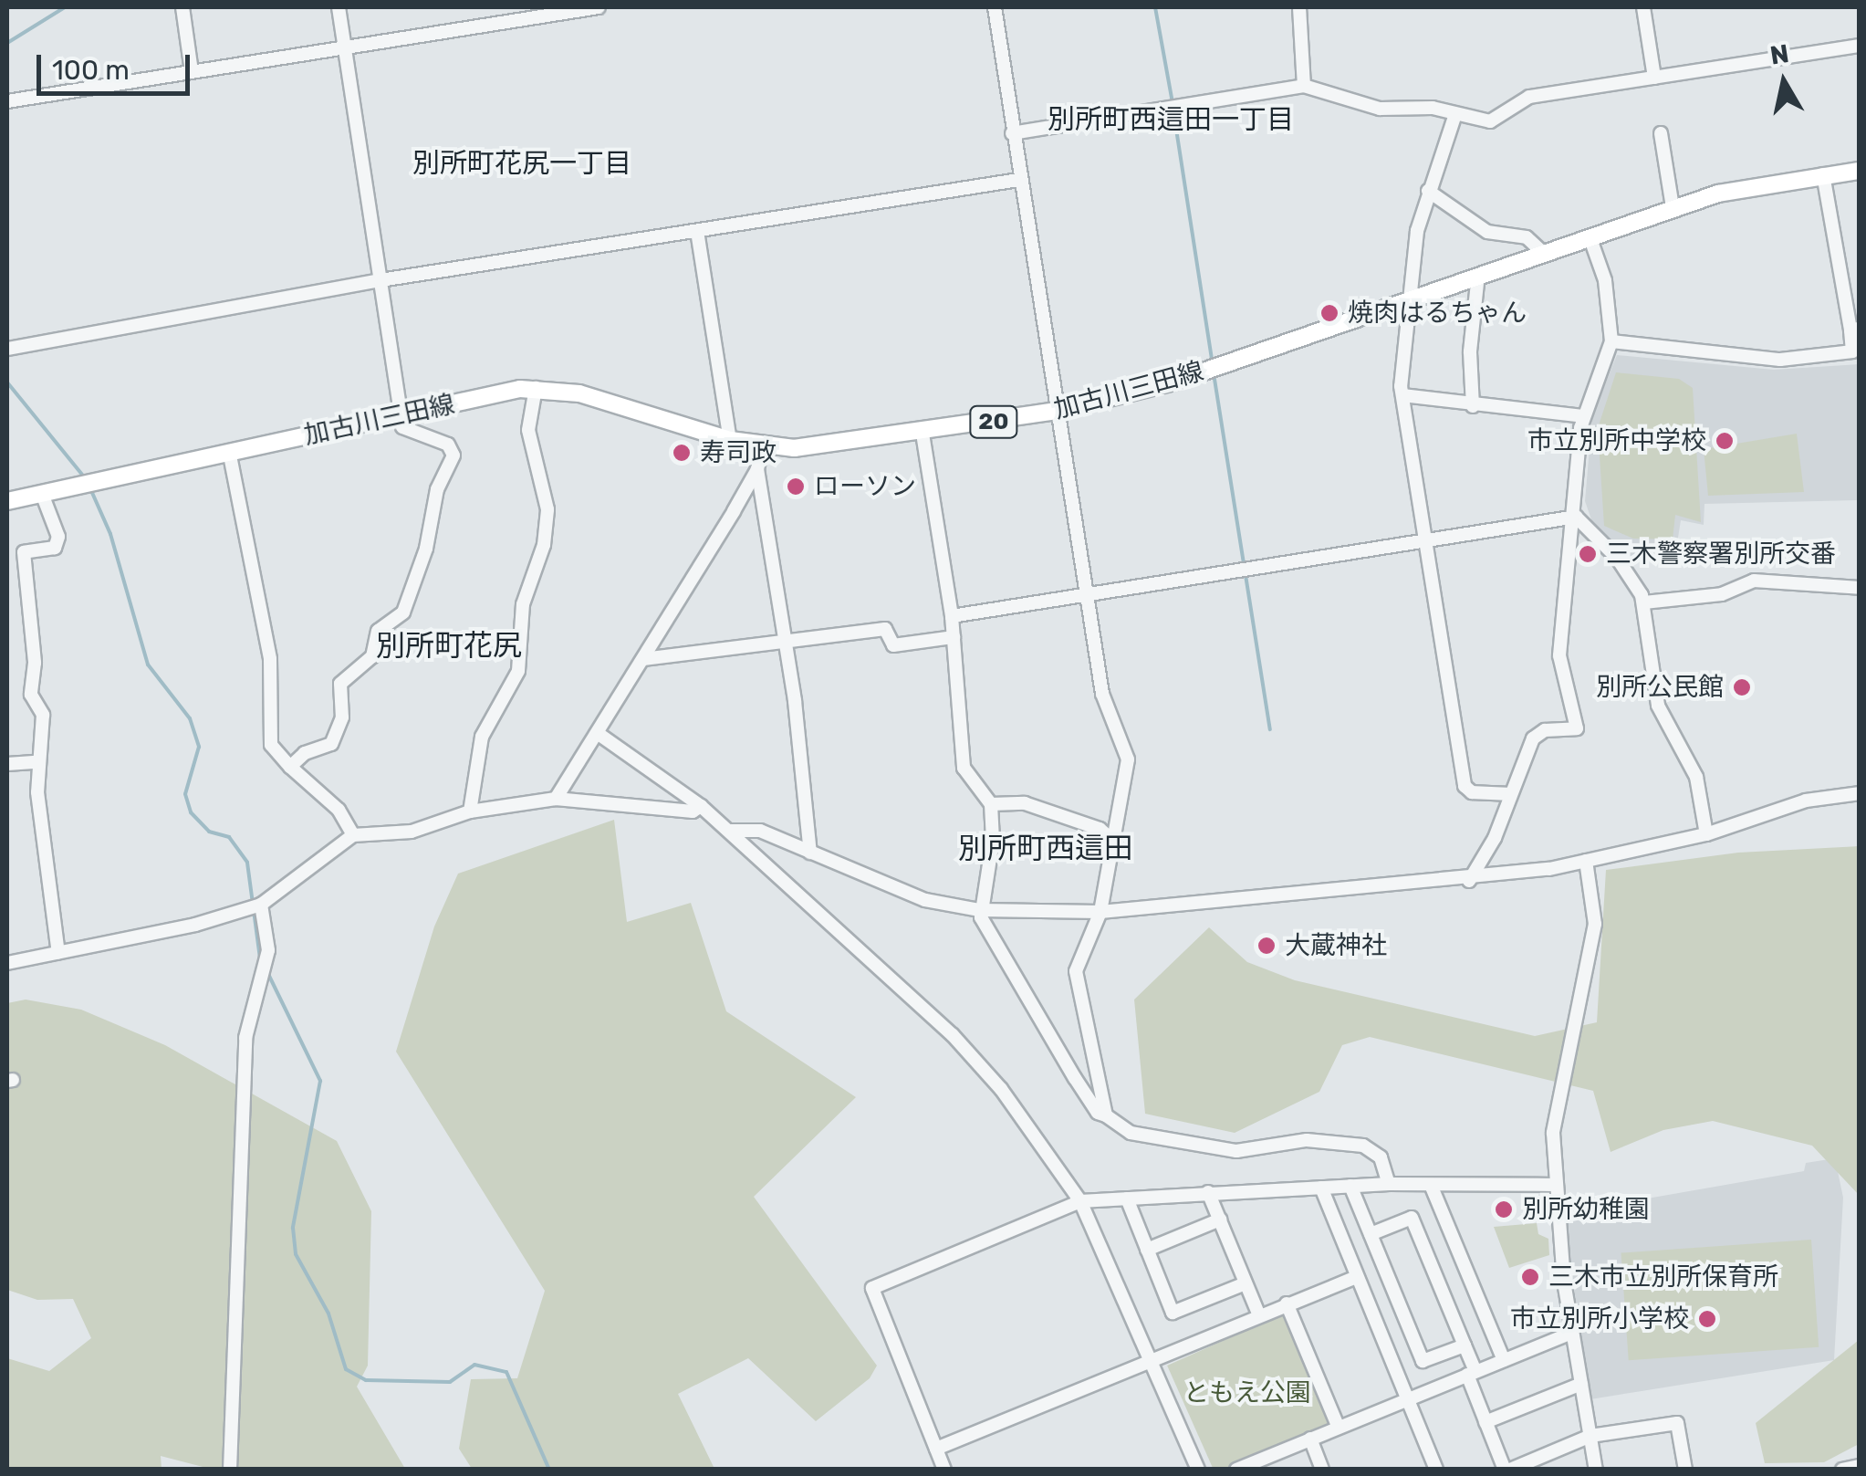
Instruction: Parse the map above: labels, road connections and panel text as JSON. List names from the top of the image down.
{
  "streets": {
    "main road": ["加古川三田線", "20"]
  },
  "districts": [
    "別所町西這田一丁目",
    "別所町花尻一丁目",
    "別所町花尻",
    "別所町西這田"
  ],
  "parks": ["ともえ公園"],
  "places": [
    "焼肉はるちゃん",
    "市立別所中学校",
    "寿司政",
    "ローソン",
    "三木警察署別所交番",
    "別所公民館",
    "大蔵神社",
    "別所幼稚園",
    "三木市立別所保育所",
    "市立別所小学校"
  ],
  "scale_bar": "100 m",
  "north": "top"
}
